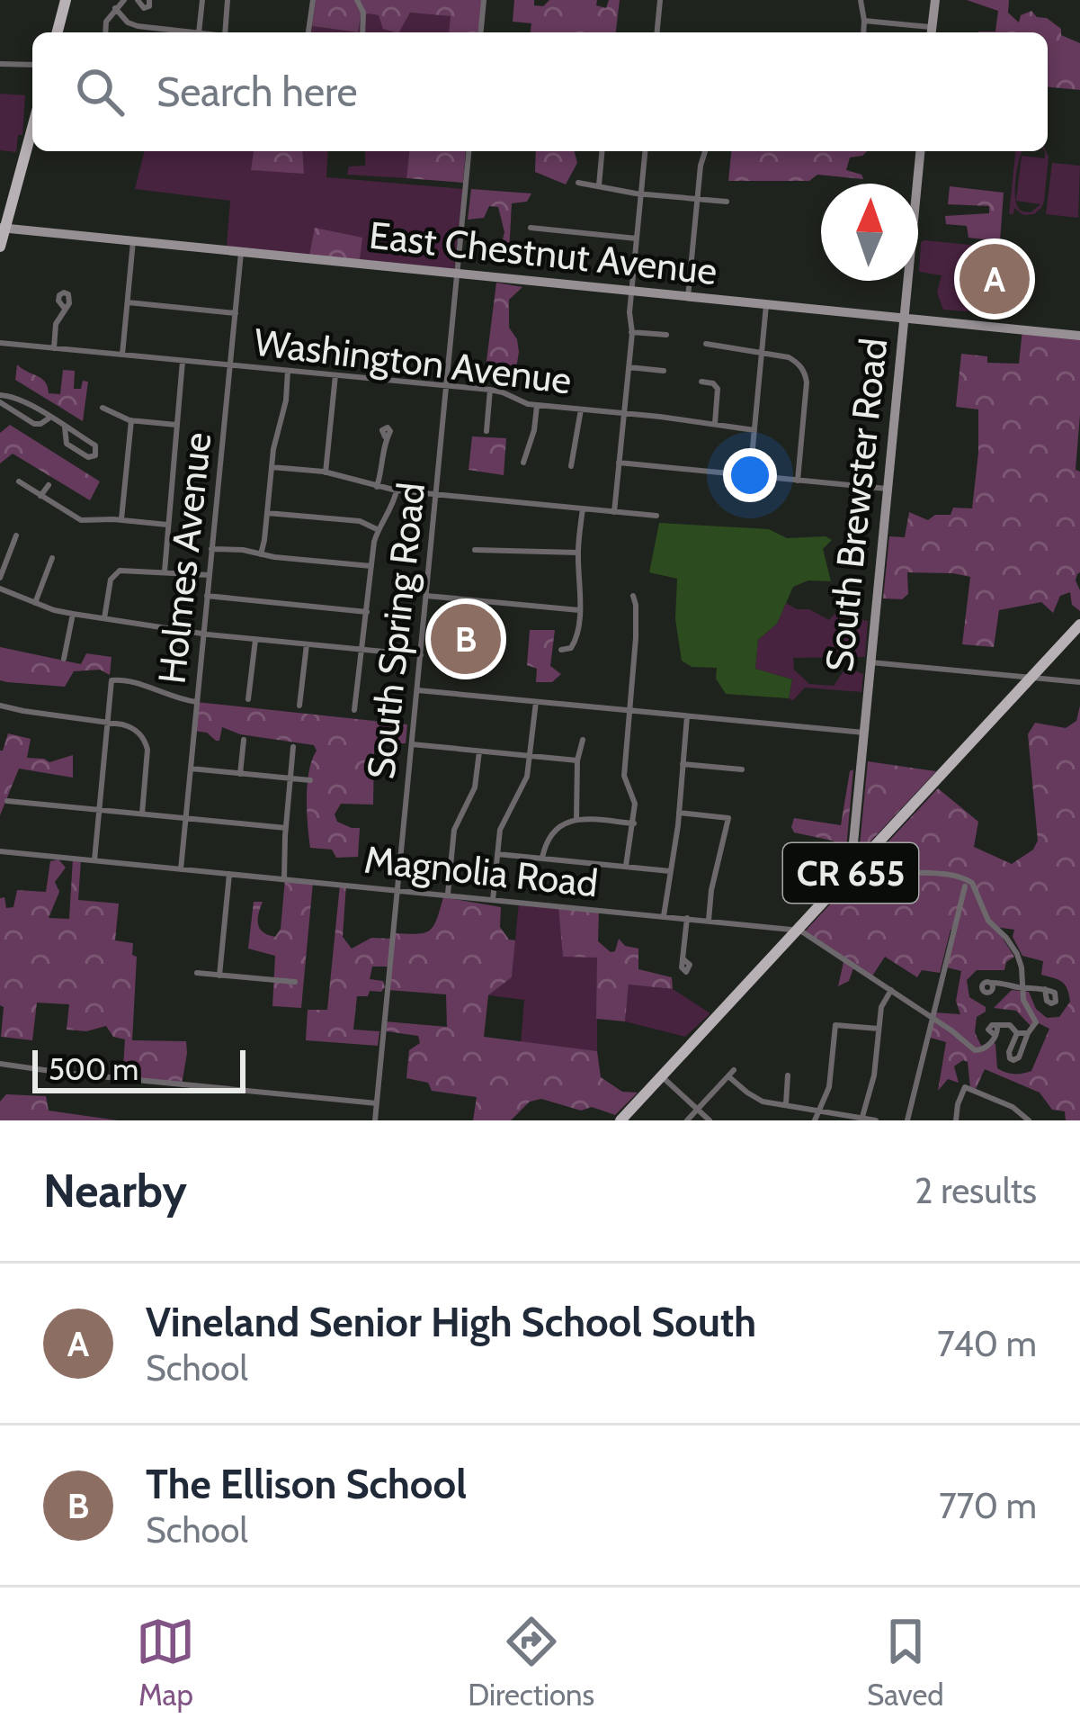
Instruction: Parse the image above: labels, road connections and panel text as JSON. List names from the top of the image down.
{
  "streets": {
    "main road": ["CR 655"],
    "street": [
      "East Chestnut Avenue",
      "Washington Avenue",
      "South Brewster Road",
      "Holmes Avenue",
      "South Spring Road",
      "Magnolia Road"
    ]
  },
  "crossings": [
    ["East Chestnut Avenue", "South Brewster Road"],
    ["East Chestnut Avenue", "Holmes Avenue"],
    ["East Chestnut Avenue", "South Spring Road"],
    ["Washington Avenue", "Holmes Avenue"],
    ["Washington Avenue", "South Spring Road"],
    ["South Brewster Road", "CR 655"],
    ["Holmes Avenue", "Magnolia Road"],
    ["South Spring Road", "Magnolia Road"],
    ["Magnolia Road", "CR 655"]
  ],
  "scale_bar": "500 m",
  "north": "top",
  "page": {
    "search": "Search here",
    "pins": ["A", "B"],
    "scale": "500 m",
    "heading": ["Nearby", "2 results"],
    "list": [
      {
        "mark": "A",
        "name": "Vineland Senior High School South",
        "note": "School",
        "value": "740 m"
      },
      {
        "mark": "B",
        "name": "The Ellison School",
        "note": "School",
        "value": "770 m"
      }
    ],
    "nav": ["Map", "Directions", "Saved"]
  }
}
